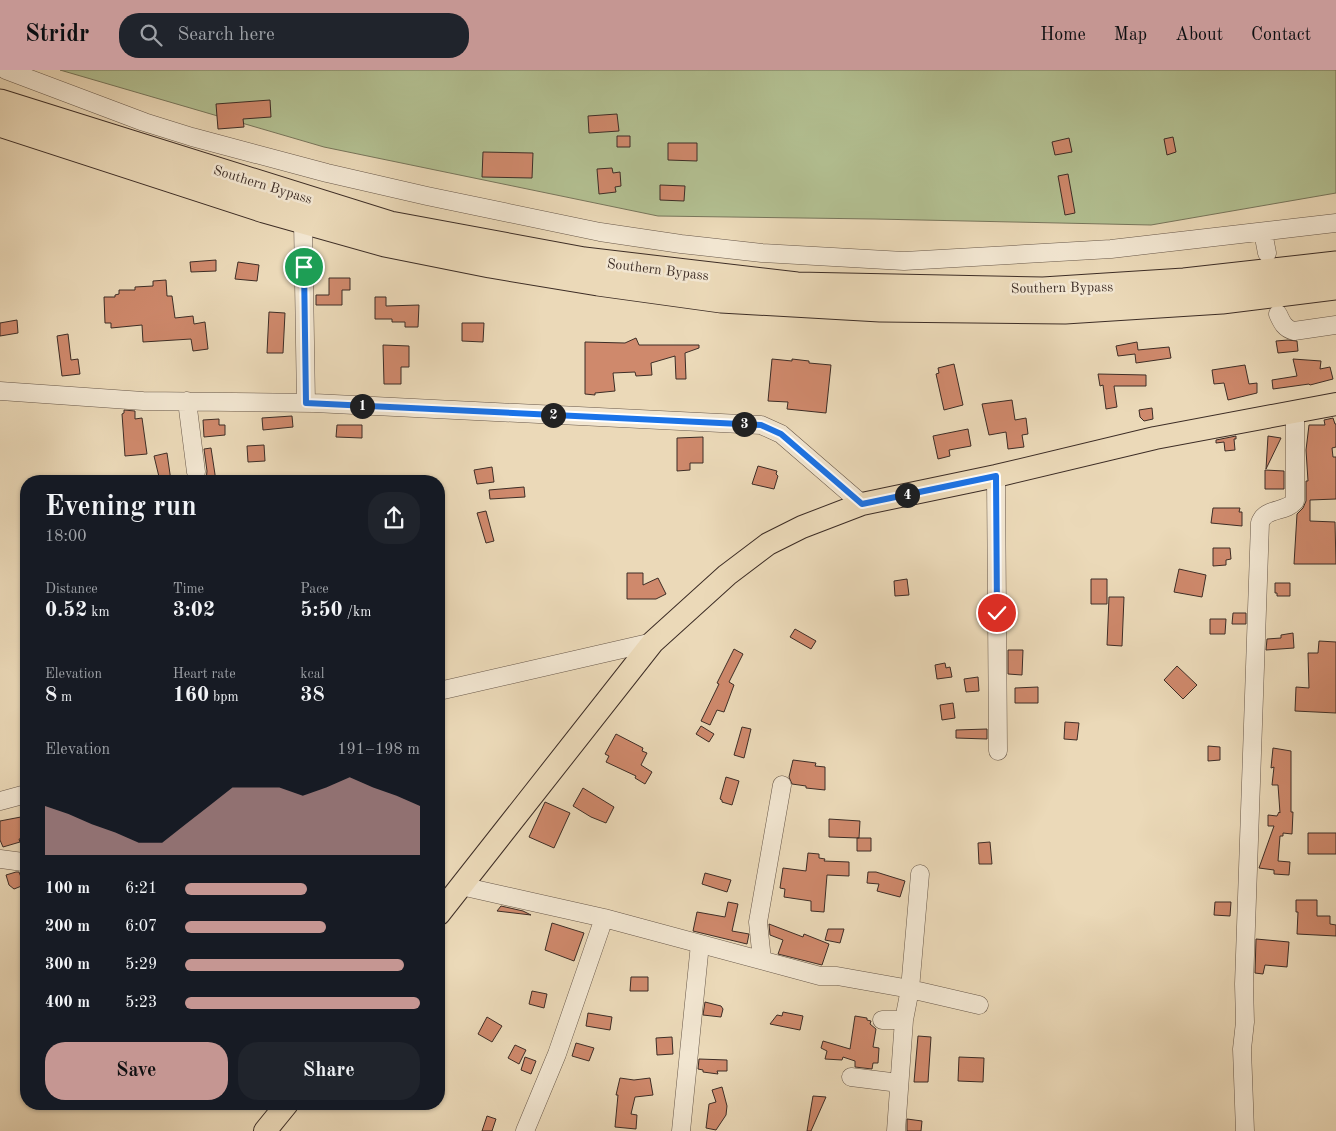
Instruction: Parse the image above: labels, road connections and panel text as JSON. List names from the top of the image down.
{
  "streets": {
    "highway": ["Southern Bypass"]
  },
  "page": {
    "header": "Stridr",
    "search": "Search here",
    "nav": [
      "Home",
      "Map",
      "About",
      "Contact"
    ],
    "pins": [
      "1",
      "2",
      "3",
      "4"
    ],
    "heading": ["Evening run", "18:00"],
    "stats": [
      ["Distance", "0.52 km"],
      ["Time", "3:02"],
      ["Pace", "5:50 /km"],
      ["Elevation", "8 m"],
      ["Heart rate", "160 bpm"],
      ["kcal", "38"]
    ],
    "chart": ["Elevation", "191–198 m"],
    "list": [
      {
        "name": "100 m",
        "note": "6:21"
      },
      {
        "name": "200 m",
        "note": "6:07"
      },
      {
        "name": "300 m",
        "note": "5:29"
      },
      {
        "name": "400 m",
        "note": "5:23"
      }
    ],
    "buttons": ["Save", "Share"]
  }
}
